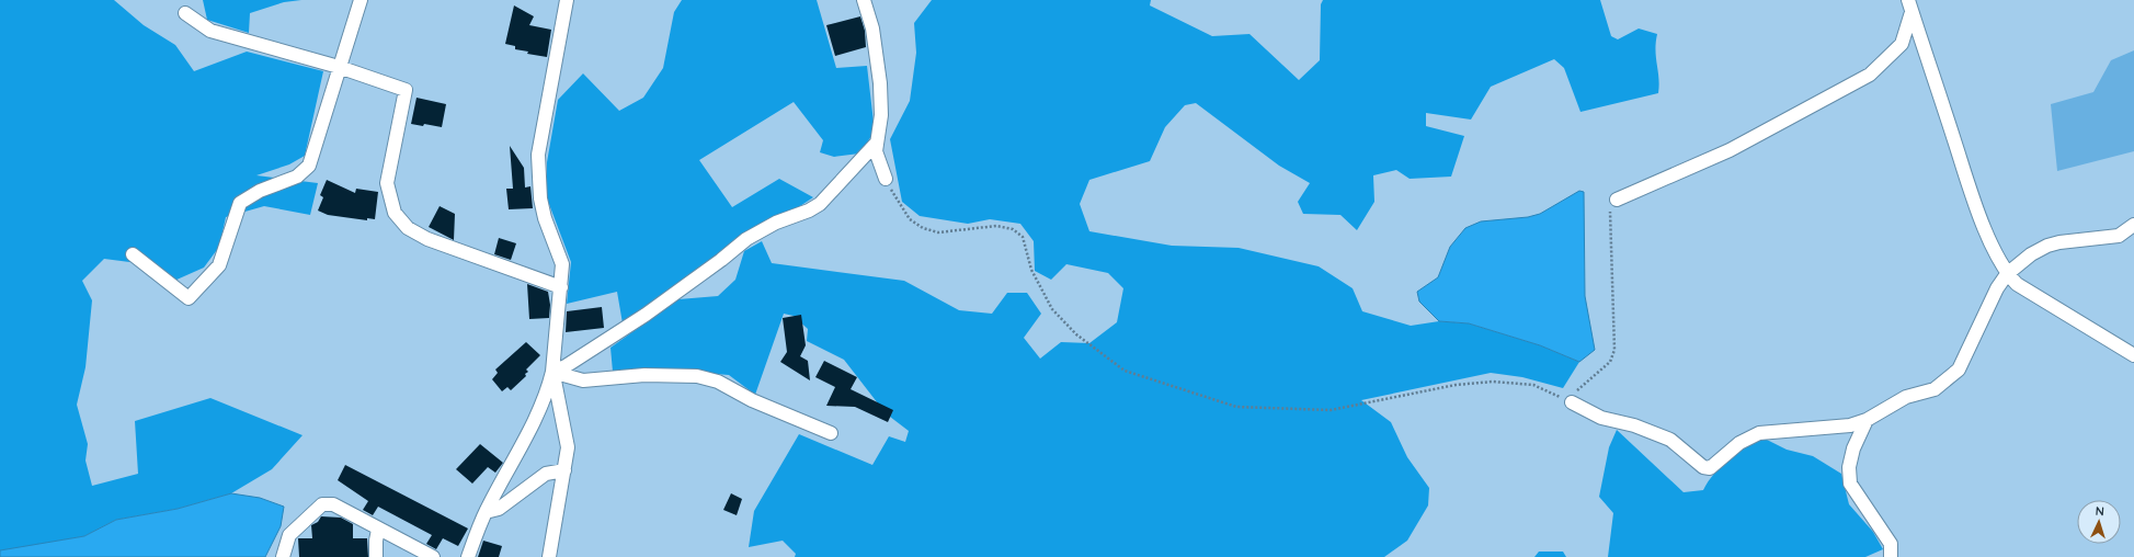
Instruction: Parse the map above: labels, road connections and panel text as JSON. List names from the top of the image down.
{
  "north": "top"
}
